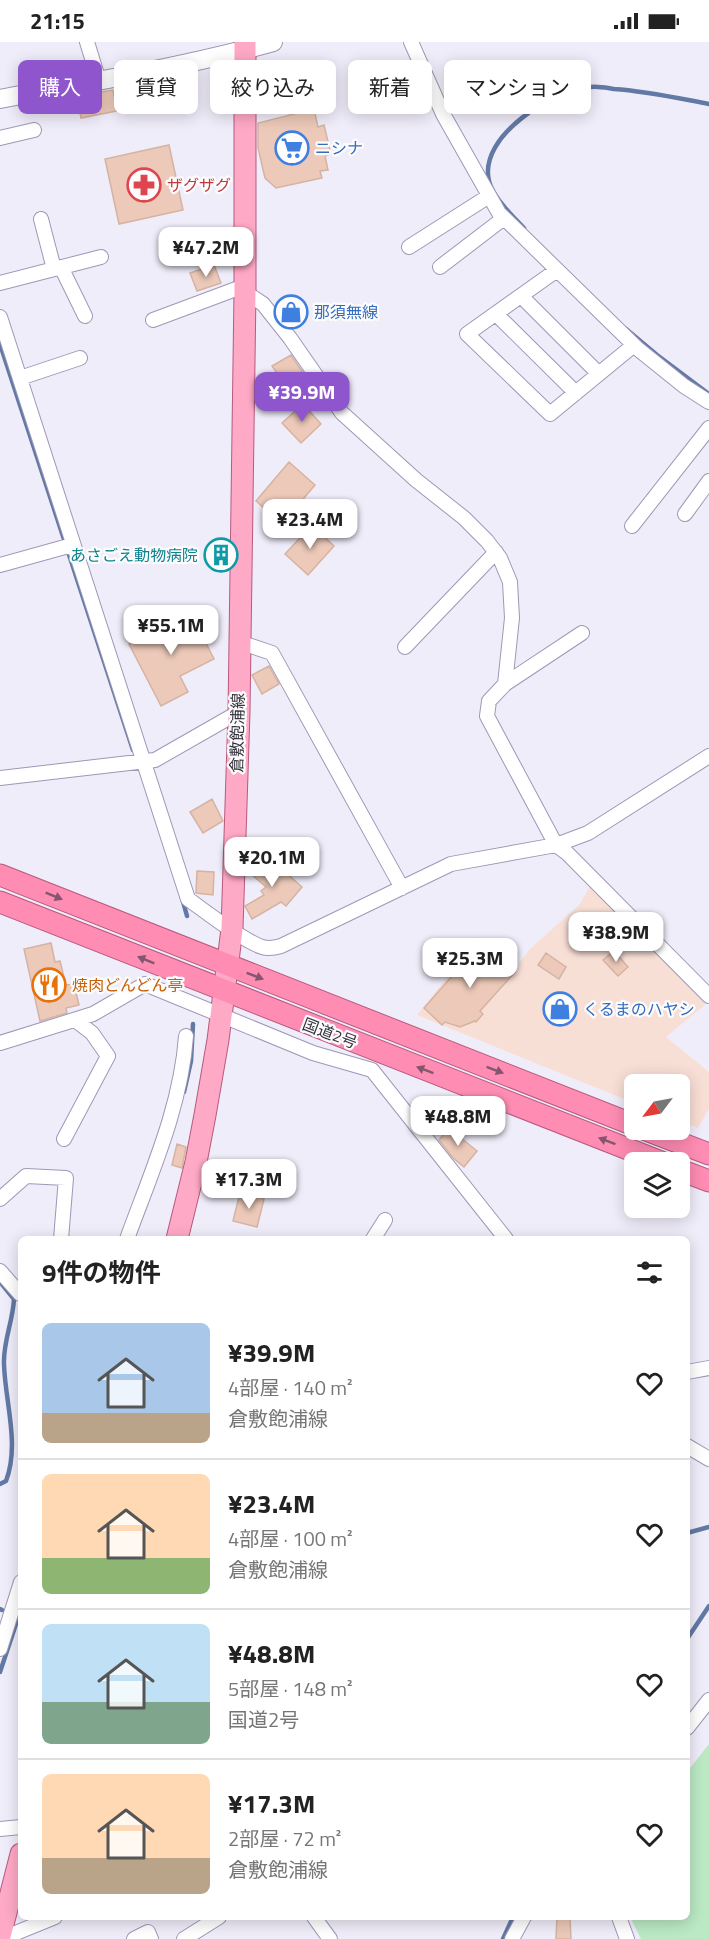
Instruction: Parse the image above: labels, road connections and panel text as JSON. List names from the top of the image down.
{
  "streets": {
    "highway": ["国道2号"],
    "main road": ["倉敷飽浦線"]
  },
  "crossings": [
    ["倉敷飽浦線", "国道2号"]
  ],
  "places": {
    "supermarket": ["ニシナ"],
    "pharmacy": ["ザグザグ"],
    "shop": ["那須無線", "くるまのハヤシ"],
    "building": ["あさごえ動物病院"],
    "restaurant": ["焼肉どんどん亭"]
  },
  "north": "bottom left",
  "page": {
    "status": "21:15",
    "chip": [
      "購入",
      "賃貸",
      "絞り込み",
      "新着",
      "マンション"
    ],
    "price": [
      "¥47.2M",
      "¥39.9M",
      "¥23.4M",
      "¥55.1M",
      "¥20.1M",
      "¥38.9M",
      "¥25.3M",
      "¥48.8M",
      "¥17.3M"
    ],
    "heading": "9件の物件",
    "list": [
      {
        "name": "¥39.9M",
        "note": "4部屋 · 140 m² · 倉敷飽浦線"
      },
      {
        "name": "¥23.4M",
        "note": "4部屋 · 100 m² · 倉敷飽浦線"
      },
      {
        "name": "¥48.8M",
        "note": "5部屋 · 148 m² · 国道2号"
      },
      {
        "name": "¥17.3M",
        "note": "2部屋 · 72 m² · 倉敷飽浦線"
      }
    ]
  }
}
